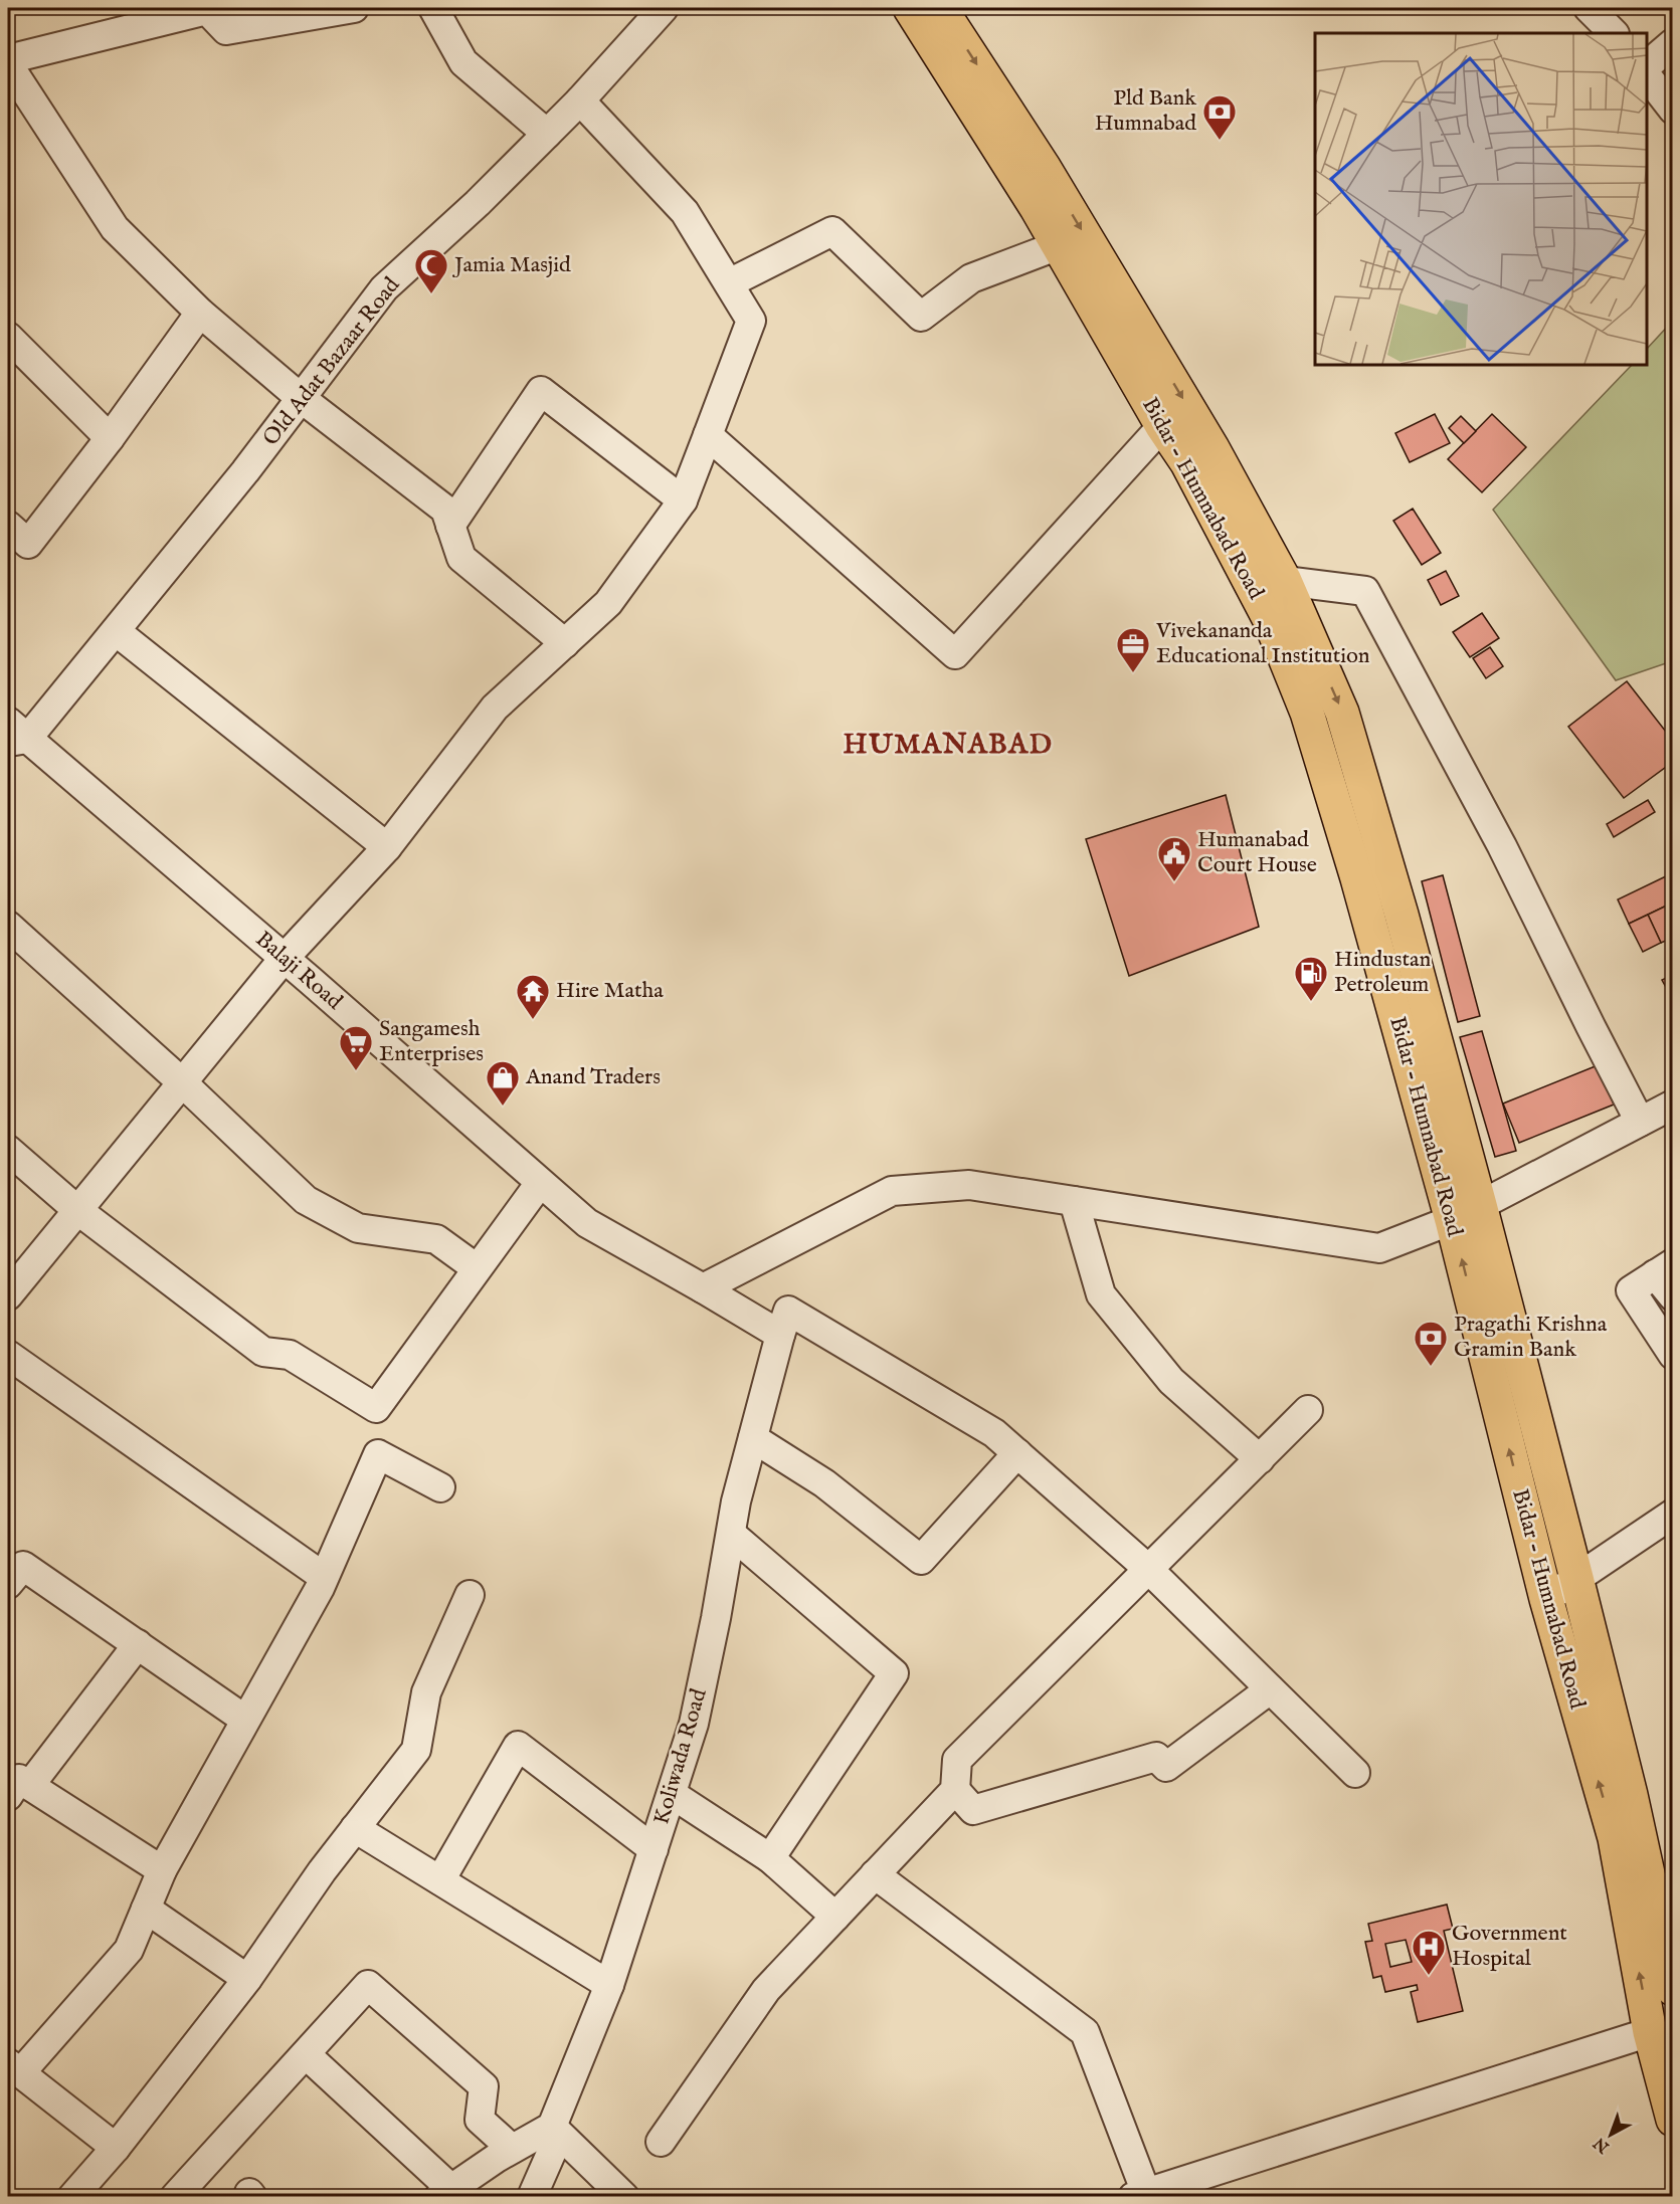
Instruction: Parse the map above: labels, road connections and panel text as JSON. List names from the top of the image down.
{
  "streets": {
    "main road": ["Bidar - Humnabad Road"],
    "street": ["Old Adat Bazaar Road", "Balaji Road", "Koliwada Road"]
  },
  "crossings": [
    ["Old Adat Bazaar Road", "Balaji Road"]
  ],
  "districts": ["HUMANABAD"],
  "places": {
    "bank": ["Pld Bank Humnabad", "Pragathi Krishna Gramin Bank"],
    "mosque": ["Jamia Masjid"],
    "office": ["Vivekananda Educational Institution"],
    "public building": ["Humanabad Court House"],
    "fuel station": ["Hindustan Petroleum"],
    "temple": ["Hire Matha"],
    "supermarket": ["Sangamesh Enterprises"],
    "shop": ["Anand Traders"],
    "hospital": ["Government Hospital"]
  },
  "north": "bottom left"
}
